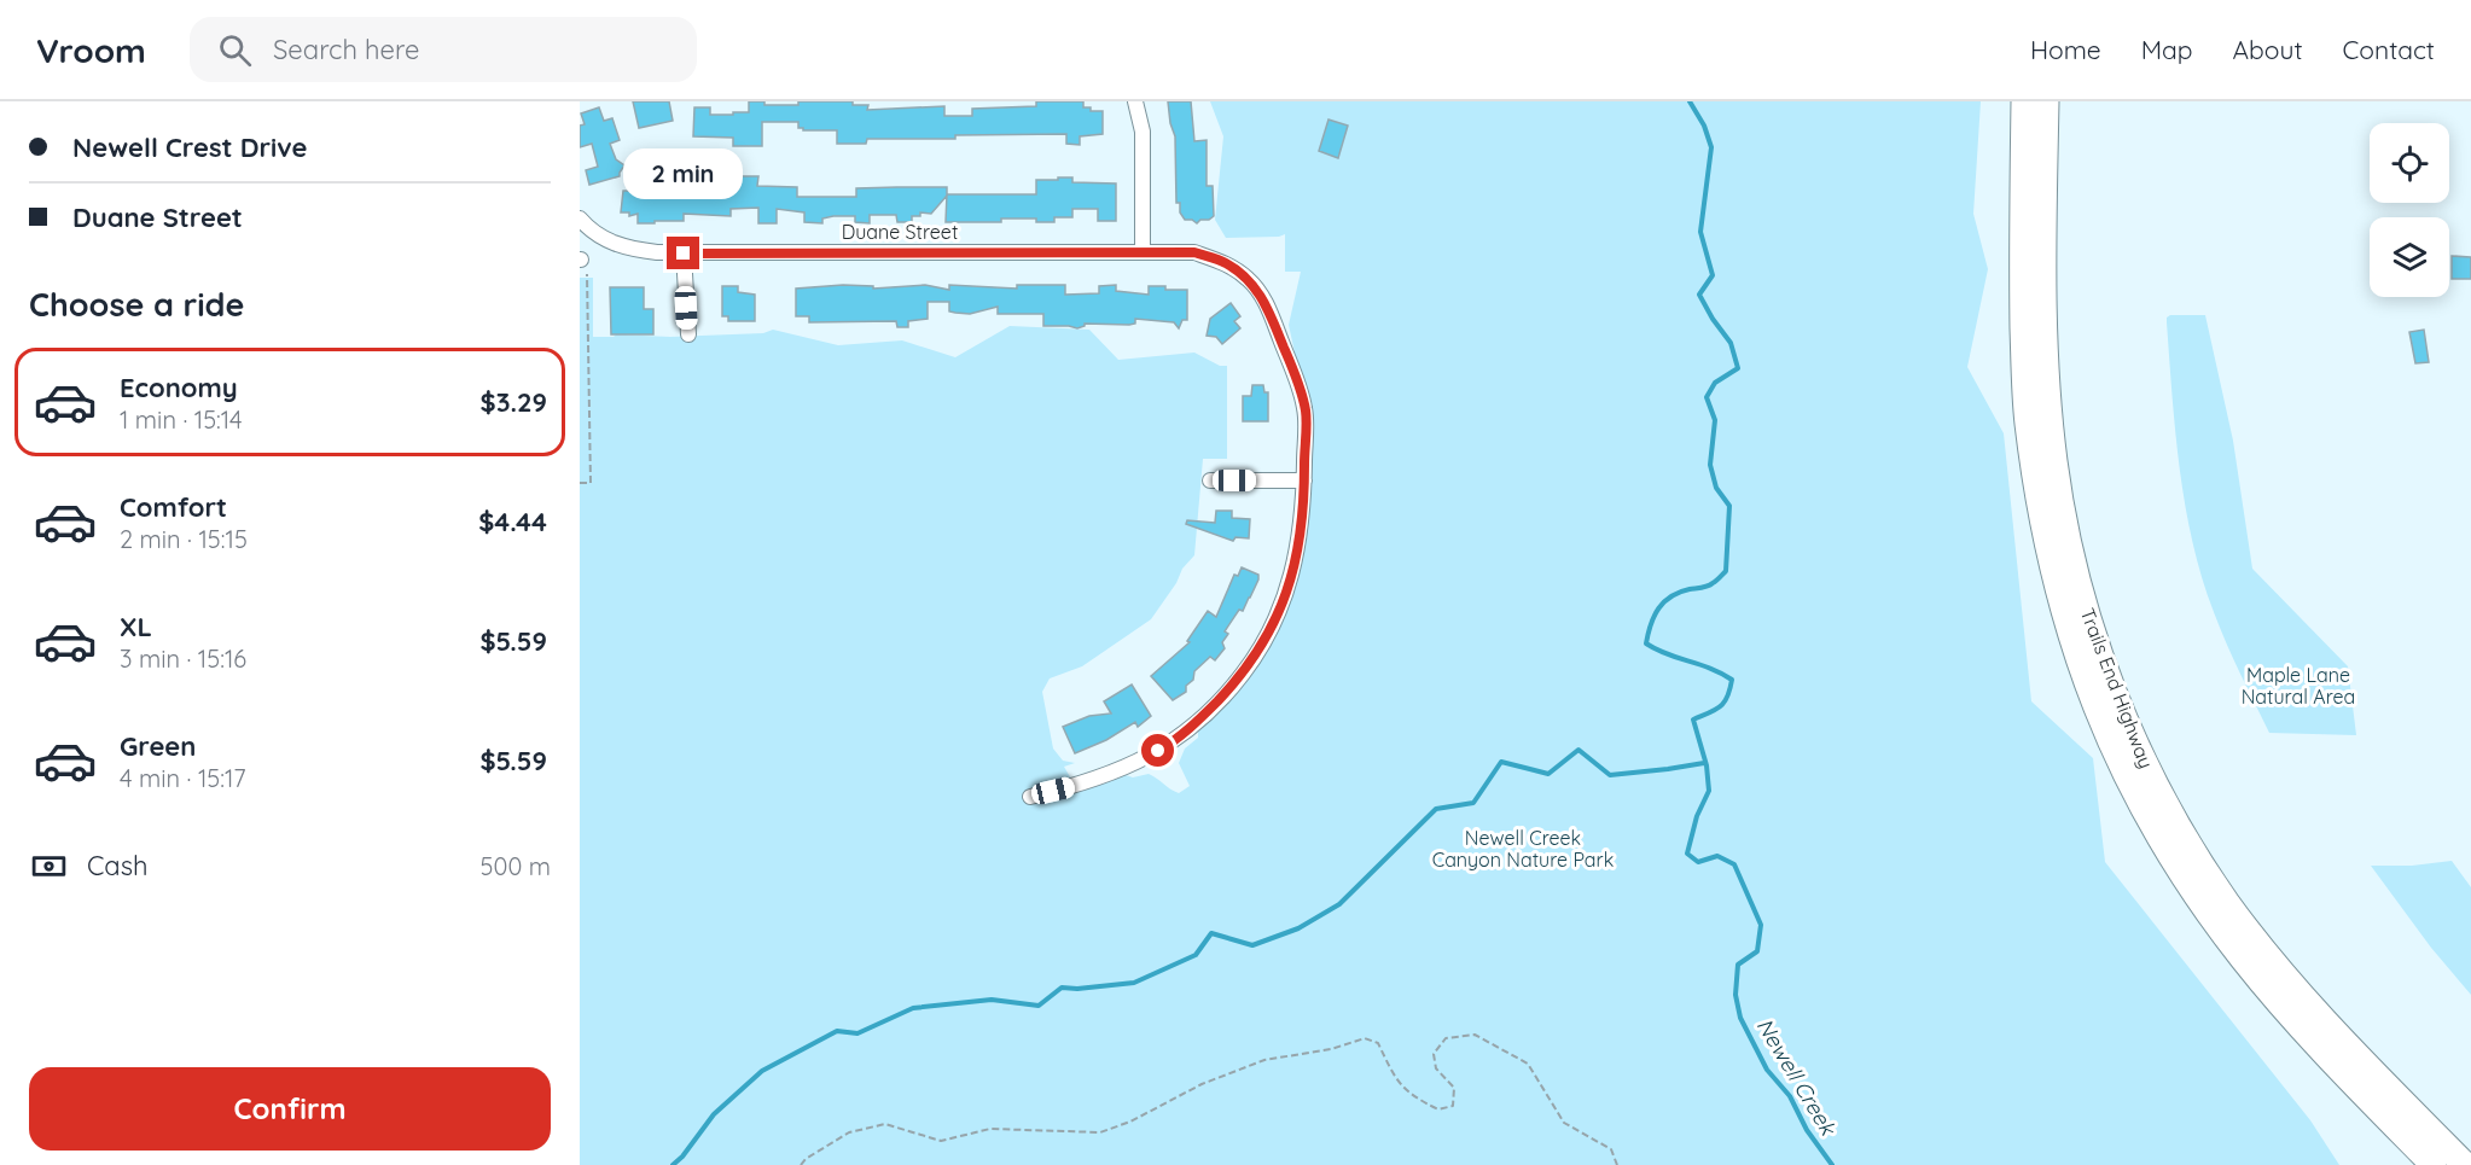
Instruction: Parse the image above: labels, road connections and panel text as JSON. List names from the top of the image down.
{
  "streets": {
    "highway": ["Trails End Highway"],
    "street": ["Duane Street"]
  },
  "water": ["Newell Creek"],
  "parks": ["Maple Lane Natural Area", "Newell Creek Canyon Nature Park"],
  "page": {
    "header": "Vroom",
    "search": "Search here",
    "nav": [
      "Home",
      "Map",
      "About",
      "Contact"
    ],
    "banner": ["Newell Crest Drive", "Duane Street"],
    "bubble": "2 min",
    "heading": "Choose a ride",
    "list": [
      {
        "name": "Economy",
        "note": "1 min · 15:14",
        "value": "$3.29"
      },
      {
        "name": "Comfort",
        "note": "2 min · 15:15",
        "value": "$4.44"
      },
      {
        "name": "XL",
        "note": "3 min · 15:16",
        "value": "$5.59"
      },
      {
        "name": "Green",
        "note": "4 min · 15:17",
        "value": "$5.59"
      }
    ],
    "pay": ["Cash", "500 m"],
    "buttons": "Confirm"
  }
}
